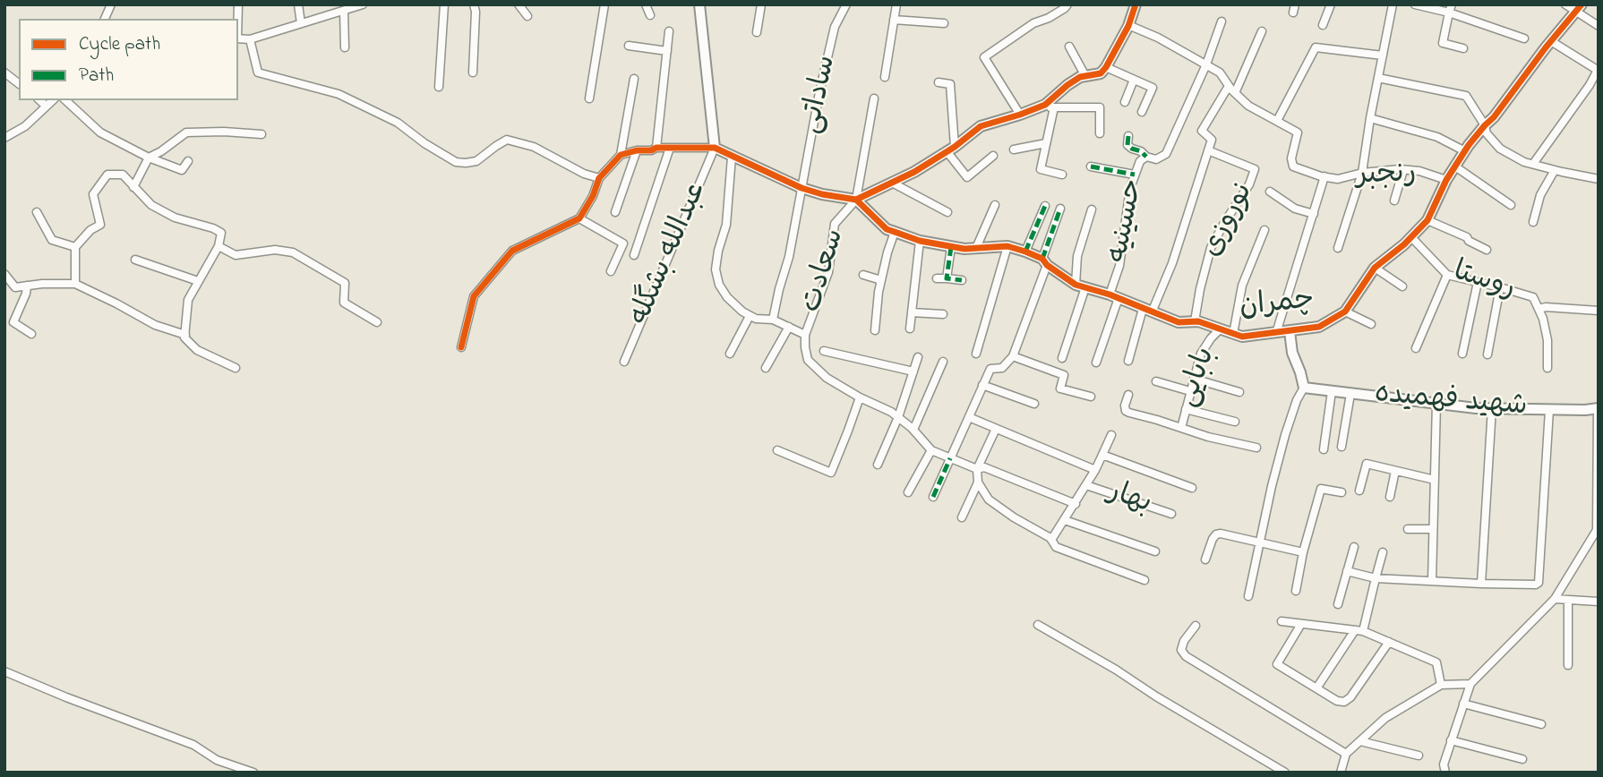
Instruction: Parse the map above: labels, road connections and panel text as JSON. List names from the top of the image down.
{
  "streets": {
    "street": [
      "ساداتی",
      "رنجبر",
      "نوروزی",
      "حسینیه",
      "عبدالله بشگله",
      "سعادت",
      "روستا",
      "چمران",
      "بابایی",
      "شهید فهمیده",
      "بهار"
    ]
  },
  "crossings": [
    ["رنجبر", "چمران"],
    ["نوروزی", "چمران"],
    ["حسینیه", "چمران"],
    ["سعادت", "چمران"],
    ["روستا", "چمران"],
    ["چمران", "بابایی"]
  ],
  "legend": ["Cycle path", "Path"]
}
